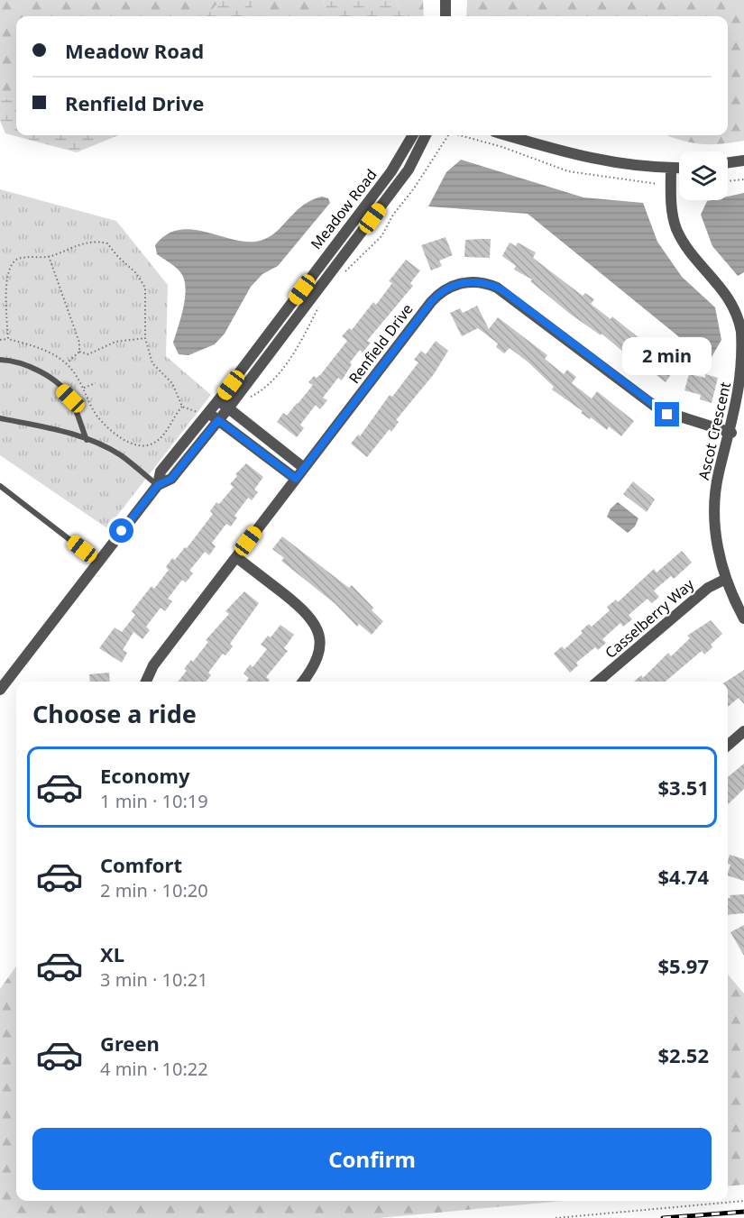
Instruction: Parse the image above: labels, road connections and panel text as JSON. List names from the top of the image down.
{
  "streets": {
    "street": [
      "Meadow Road",
      "Renfield Drive",
      "Ascot Crescent",
      "Casselberry Way"
    ]
  },
  "crossings": [
    ["Renfield Drive", "Ascot Crescent"],
    ["Ascot Crescent", "Casselberry Way"]
  ],
  "page": {
    "banner": ["Meadow Road", "Renfield Drive"],
    "bubble": "2 min",
    "heading": "Choose a ride",
    "list": [
      {
        "name": "Economy",
        "note": "1 min · 10:19",
        "value": "$3.51"
      },
      {
        "name": "Comfort",
        "note": "2 min · 10:20",
        "value": "$4.74"
      },
      {
        "name": "XL",
        "note": "3 min · 10:21",
        "value": "$5.97"
      },
      {
        "name": "Green",
        "note": "4 min · 10:22",
        "value": "$2.52"
      }
    ],
    "buttons": "Confirm"
  }
}
